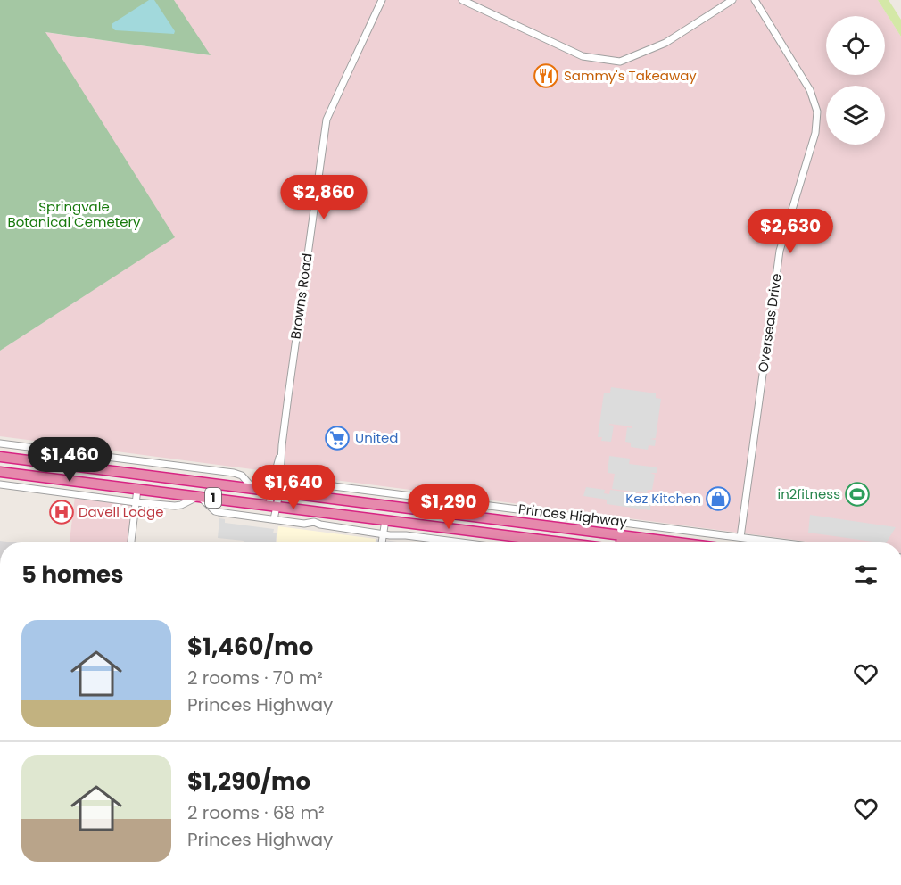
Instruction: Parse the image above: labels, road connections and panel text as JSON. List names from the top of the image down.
{
  "streets": {
    "highway": ["1", "Princes Highway"],
    "street": ["Browns Road", "Overseas Drive"]
  },
  "crossings": [
    ["Browns Road", "Princes Highway"]
  ],
  "parks": ["Springvale Botanical Cemetery"],
  "places": {
    "restaurant": ["Sammy's Takeaway"],
    "supermarket": ["United"],
    "sports": ["in2fitness"],
    "shop": ["Kez Kitchen"],
    "hospital": ["Davell Lodge"]
  },
  "page": {
    "price": [
      "$2,860",
      "$2,630",
      "$1,460",
      "$1,640",
      "$1,290"
    ],
    "heading": "5 homes",
    "list": [
      {
        "name": "$1,460/mo",
        "note": "2 rooms · 70 m² · Princes Highway"
      },
      {
        "name": "$1,290/mo",
        "note": "2 rooms · 68 m² · Princes Highway"
      }
    ]
  }
}
